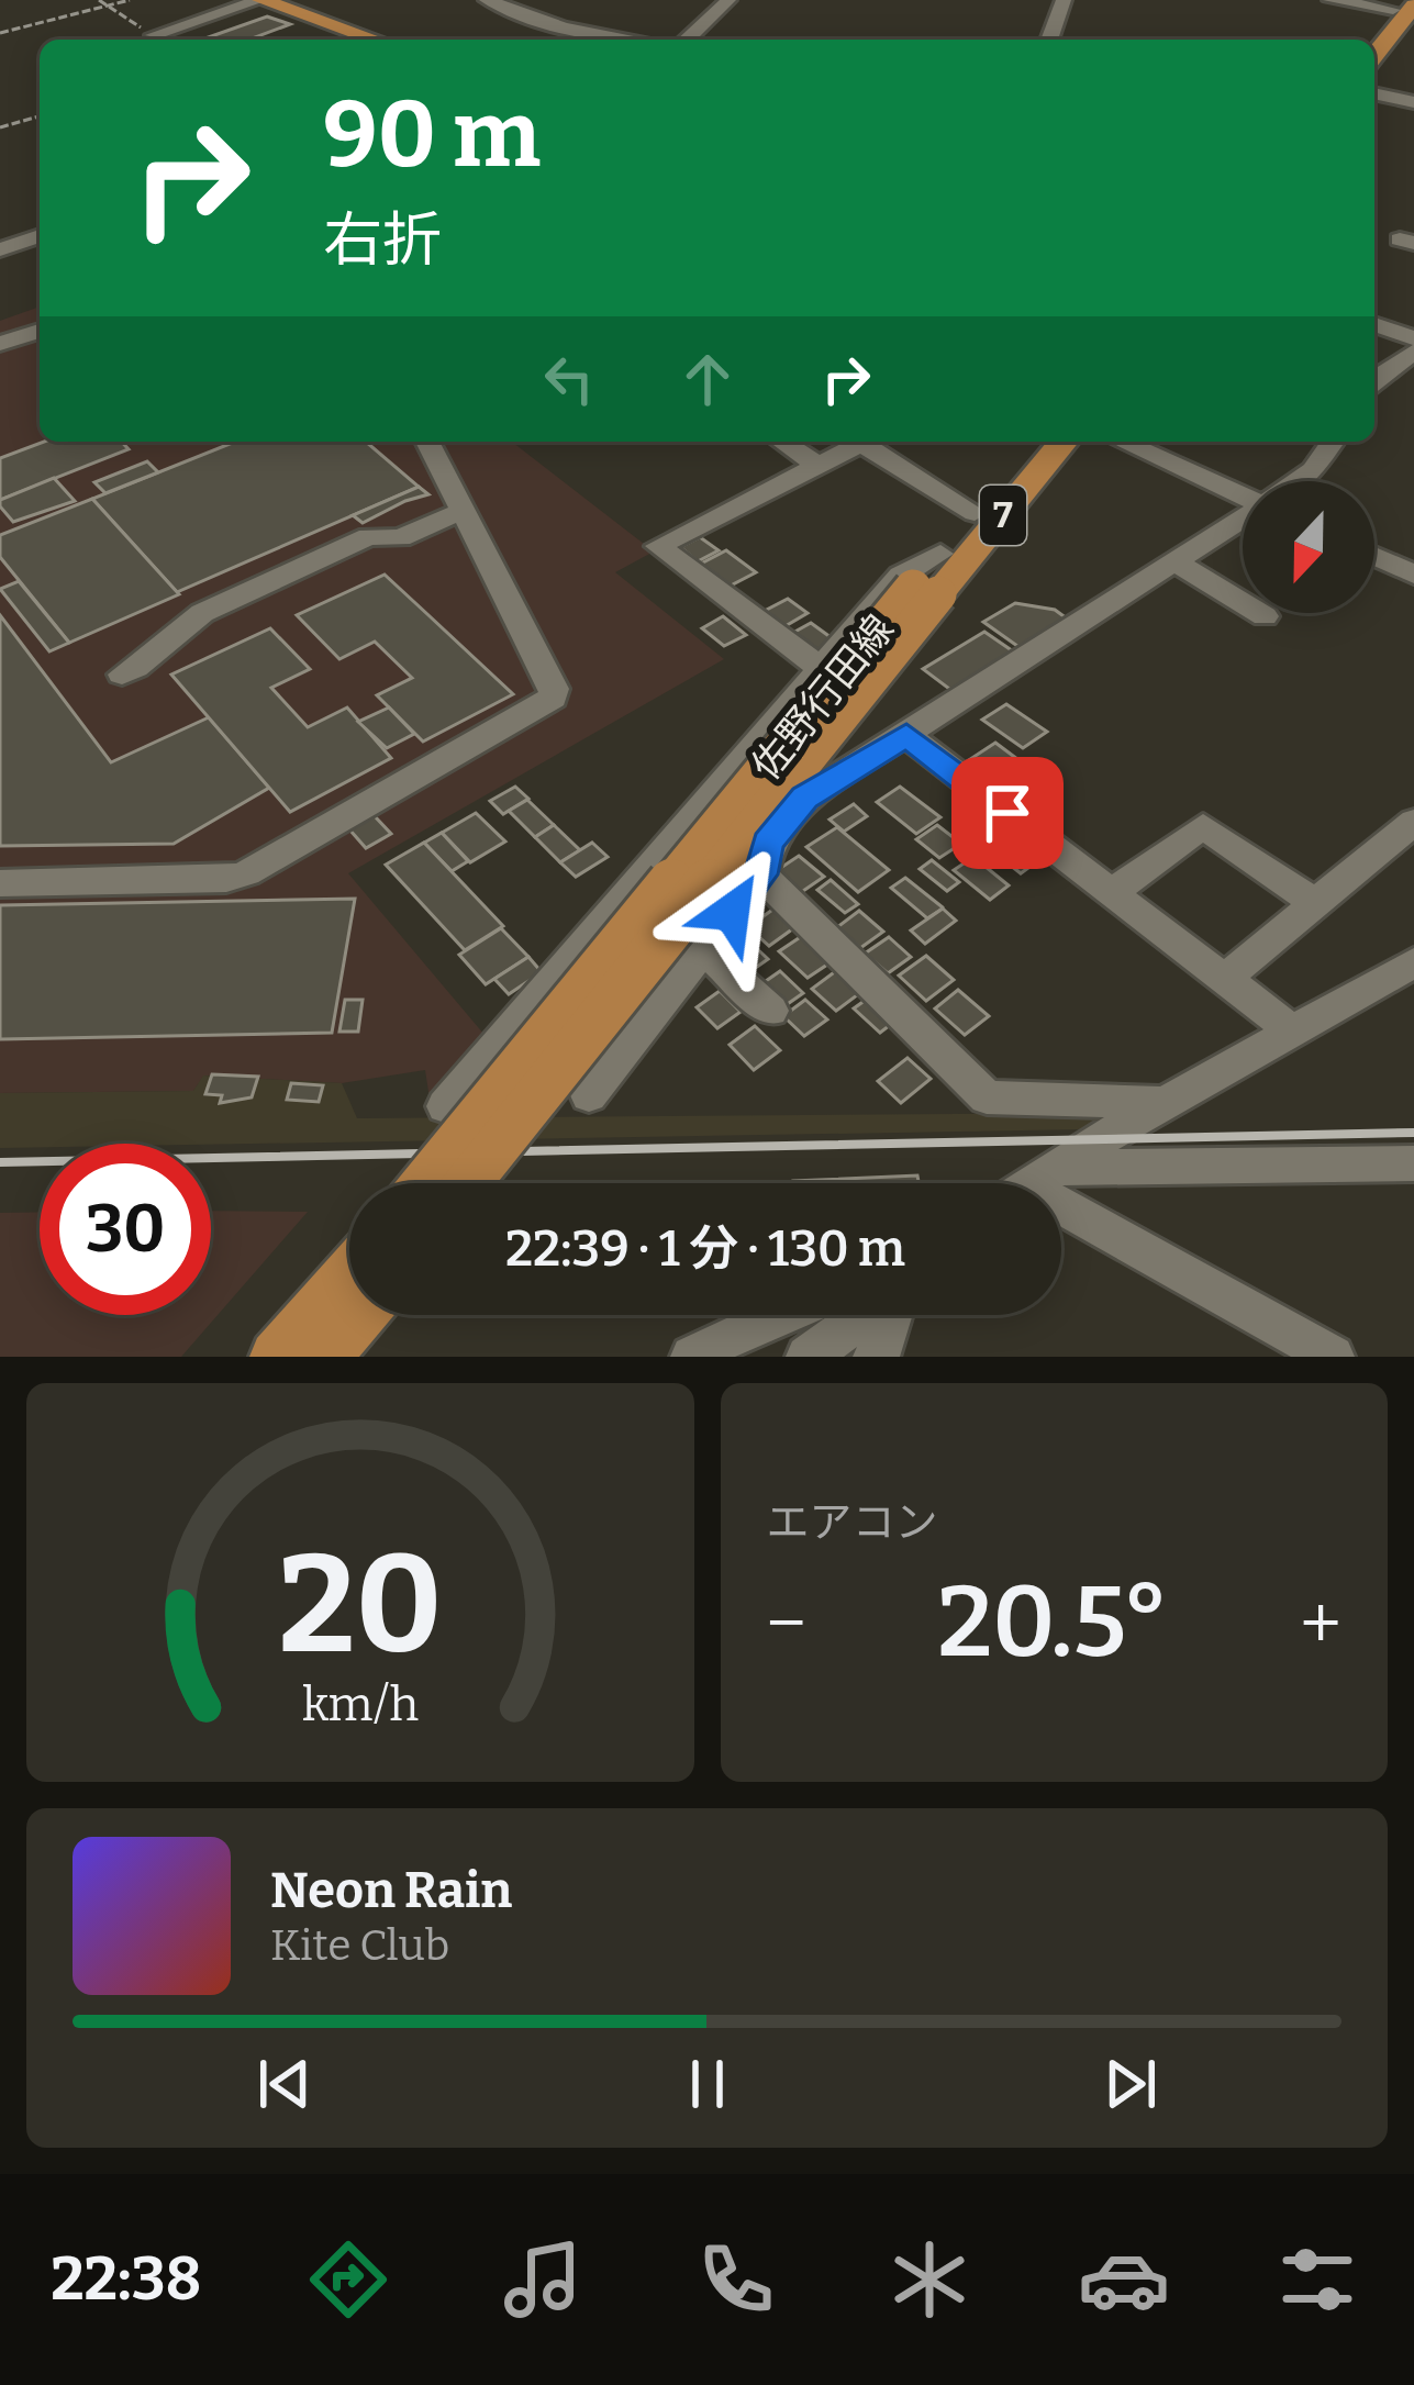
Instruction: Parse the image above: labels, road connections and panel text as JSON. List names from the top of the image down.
{
  "streets": {
    "main road": ["7", "佐野行田線"]
  },
  "north": "bottom",
  "page": {
    "turn": ["90 m", "右折"],
    "limit": "30",
    "trip": "22:39 · 1 分 · 130 m",
    "tile": "エアコン",
    "heat": ["−", "20.5°", "+"],
    "song": ["Neon Rain", "Kite Club"],
    "tabs": "22:38",
    "gauge": ["20", "km/h"]
  }
}
